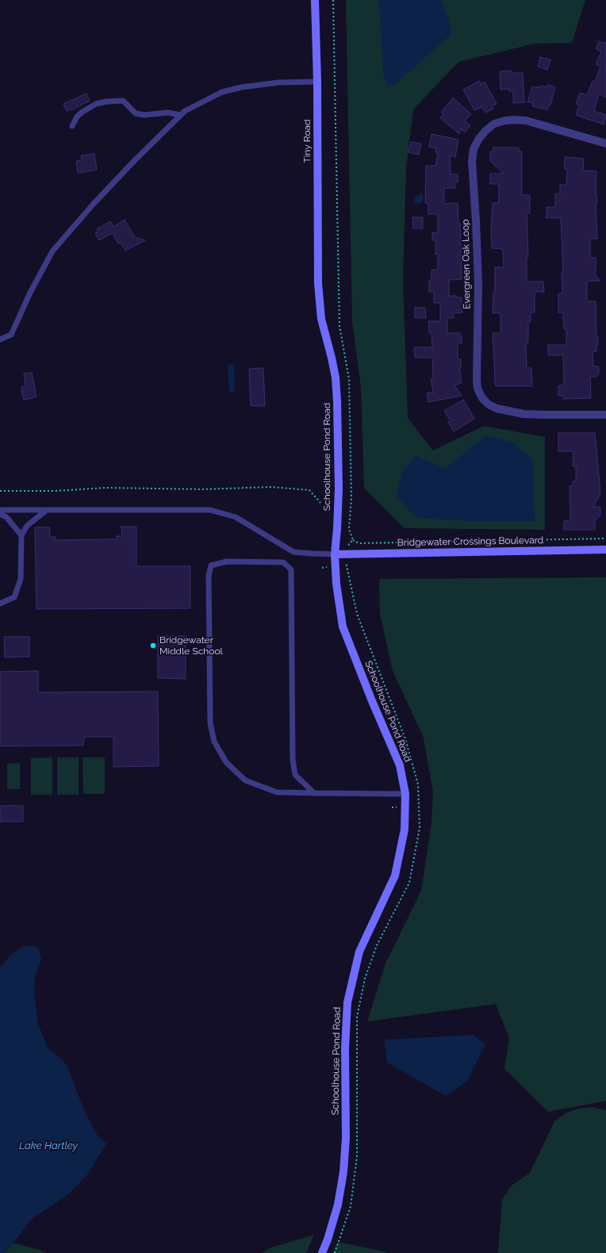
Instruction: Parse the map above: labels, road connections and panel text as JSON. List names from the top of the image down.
{
  "streets": {
    "street": [
      "Tiny Road",
      "Evergreen Oak Loop",
      "Schoolhouse Pond Road",
      "Bridgewater Crossings Boulevard"
    ]
  },
  "crossings": [
    ["Tiny Road", "Schoolhouse Pond Road"],
    ["Schoolhouse Pond Road", "Bridgewater Crossings Boulevard"]
  ],
  "water": ["Lake Hartley"],
  "places": ["Bridgewater Middle School"]
}
